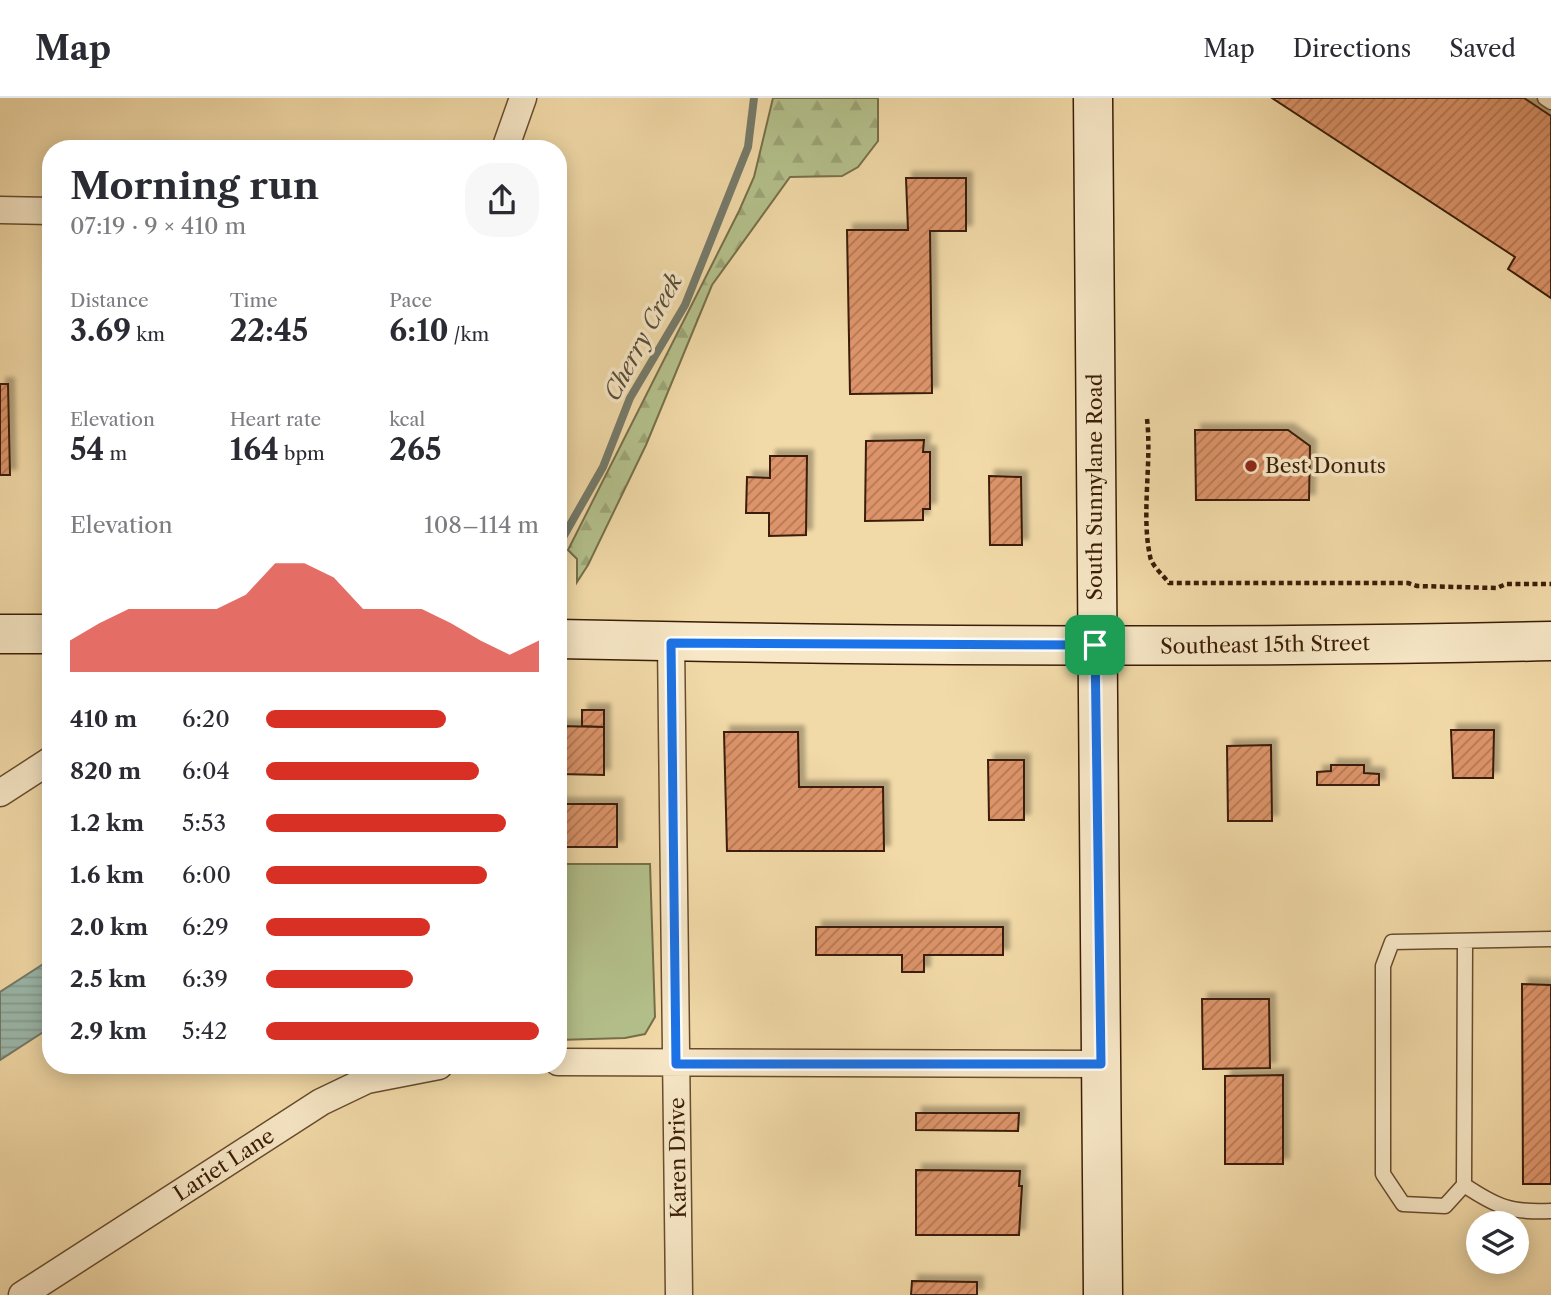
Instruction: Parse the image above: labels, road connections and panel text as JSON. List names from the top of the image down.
{
  "streets": {
    "main road": ["South Sunnylane Road", "Southeast 15th Street"],
    "street": ["Karen Drive", "Lariet Lane"]
  },
  "crossings": [
    ["South Sunnylane Road", "Southeast 15th Street"],
    ["Southeast 15th Street", "Karen Drive"]
  ],
  "water": ["Cherry Creek"],
  "places": ["Best Donuts"],
  "page": {
    "header": "Map",
    "nav": ["Map", "Directions", "Saved"],
    "heading": ["Morning run", "07:19 · 9 × 410 m"],
    "stats": [
      ["Distance", "3.69 km"],
      ["Time", "22:45"],
      ["Pace", "6:10 /km"],
      ["Elevation", "54 m"],
      ["Heart rate", "164 bpm"],
      ["kcal", "265"]
    ],
    "chart": ["Elevation", "108–114 m"],
    "list": [
      {
        "name": "410 m",
        "note": "6:20"
      },
      {
        "name": "820 m",
        "note": "6:04"
      },
      {
        "name": "1.2 km",
        "note": "5:53"
      },
      {
        "name": "1.6 km",
        "note": "6:00"
      },
      {
        "name": "2.0 km",
        "note": "6:29"
      },
      {
        "name": "2.5 km",
        "note": "6:39"
      },
      {
        "name": "2.9 km",
        "note": "5:42"
      }
    ]
  }
}
